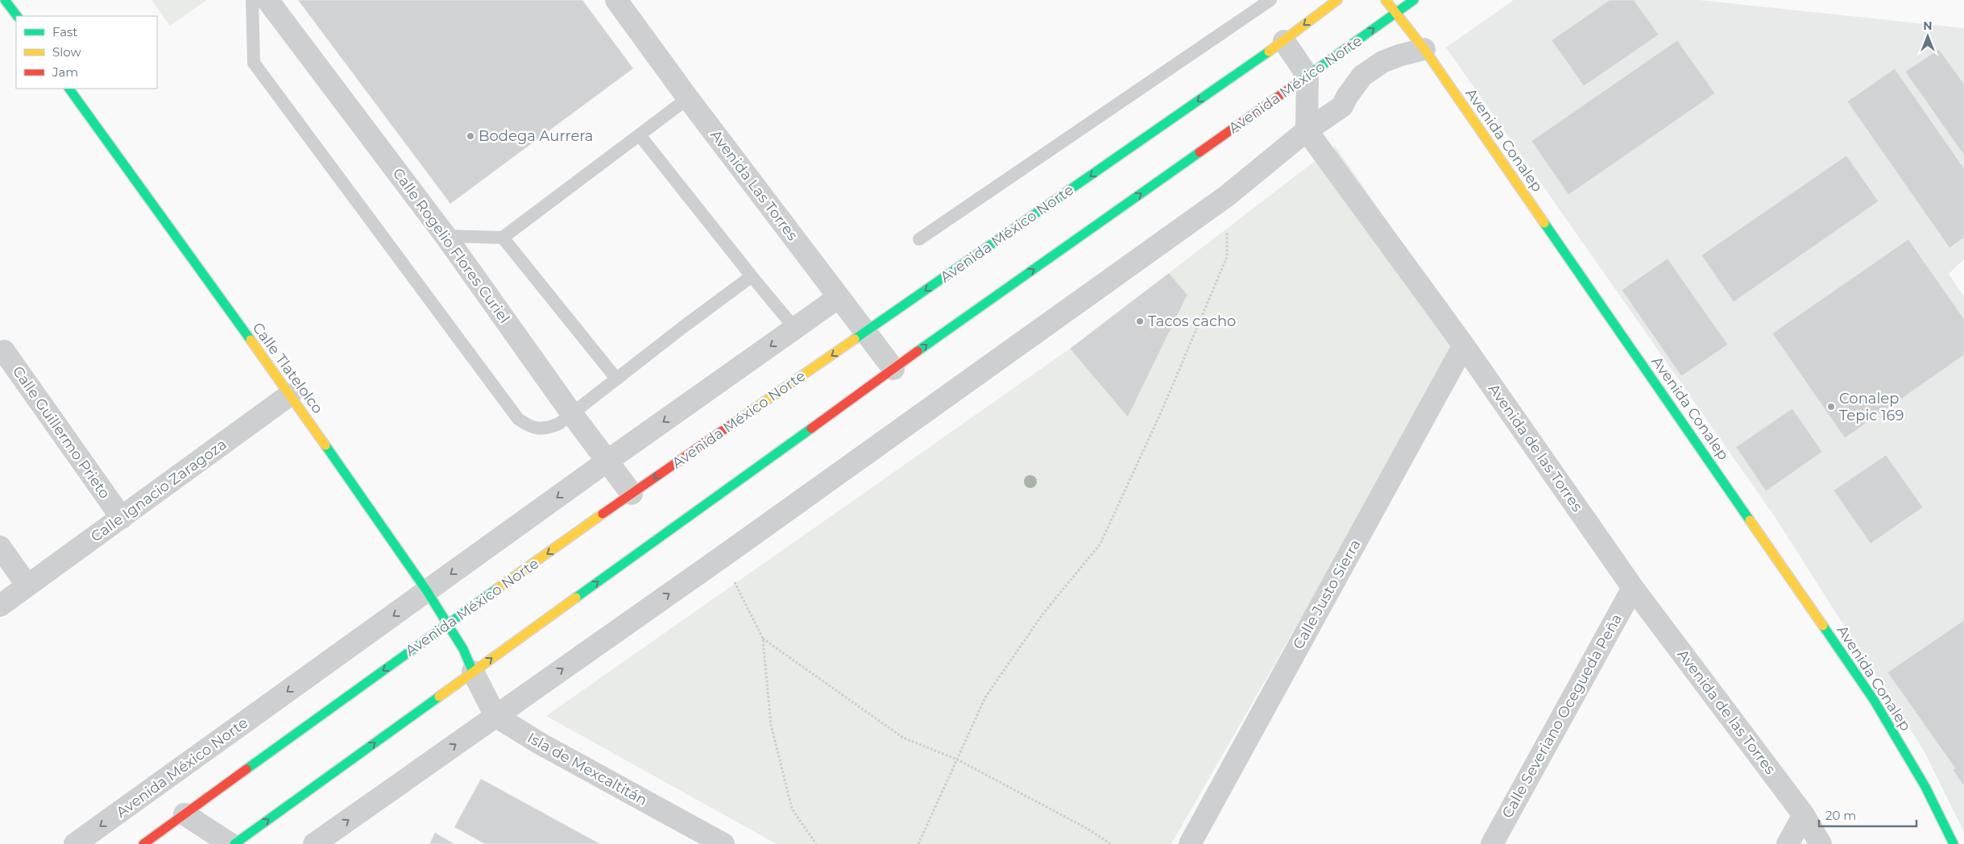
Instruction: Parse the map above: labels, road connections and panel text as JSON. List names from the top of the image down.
{
  "streets": {
    "main road": ["Avenida México Norte", "Avenida Conalep", "Calle Tlatelolco"],
    "street": [
      "Avenida Las Torres",
      "Calle Rogelio Flores Curiel",
      "Calle Guillermo Prieto",
      "Avenida de las Torres",
      "Calle Ignacio Zaragoza",
      "Calle Justo Sierra",
      "Calle Severiano Ocegueda Peña",
      "Isla de Mexcaltitán"
    ]
  },
  "crossings": [
    ["Avenida México Norte", "Avenida Conalep"],
    ["Avenida México Norte", "Avenida Las Torres"],
    ["Avenida México Norte", "Calle Rogelio Flores Curiel"],
    ["Avenida México Norte", "Calle Tlatelolco"],
    ["Calle Tlatelolco", "Calle Ignacio Zaragoza"],
    ["Calle Guillermo Prieto", "Calle Ignacio Zaragoza"],
    ["Avenida de las Torres", "Calle Justo Sierra"],
    ["Avenida de las Torres", "Calle Severiano Ocegueda Peña"]
  ],
  "places": ["Bodega Aurrera", "Tacos cacho", "Conalep Tepic 169"],
  "legend": ["Fast", "Slow", "Jam"],
  "scale_bar": "20 m",
  "north": "top"
}
